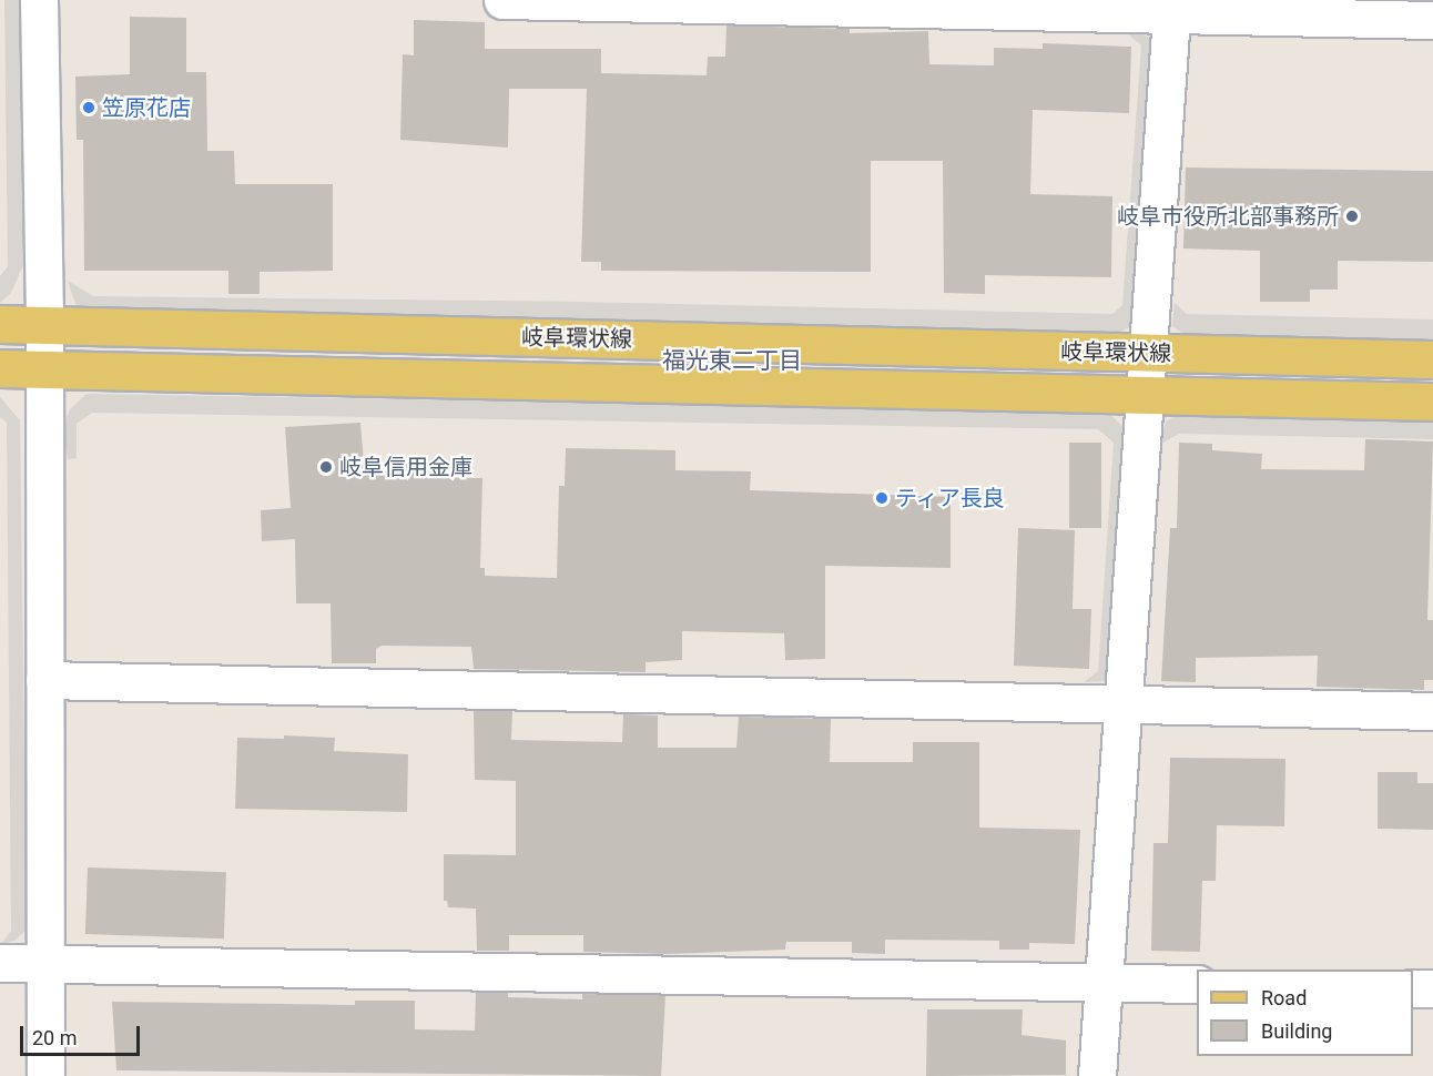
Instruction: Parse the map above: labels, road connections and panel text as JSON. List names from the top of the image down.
{
  "streets": {
    "main road": ["岐阜環状線"]
  },
  "districts": ["福光東二丁目"],
  "places": [
    "笠原花店",
    "岐阜市役所北部事務所",
    "岐阜信用金庫",
    "ティア長良"
  ],
  "legend": ["Road", "Building"],
  "scale_bar": "20 m"
}
